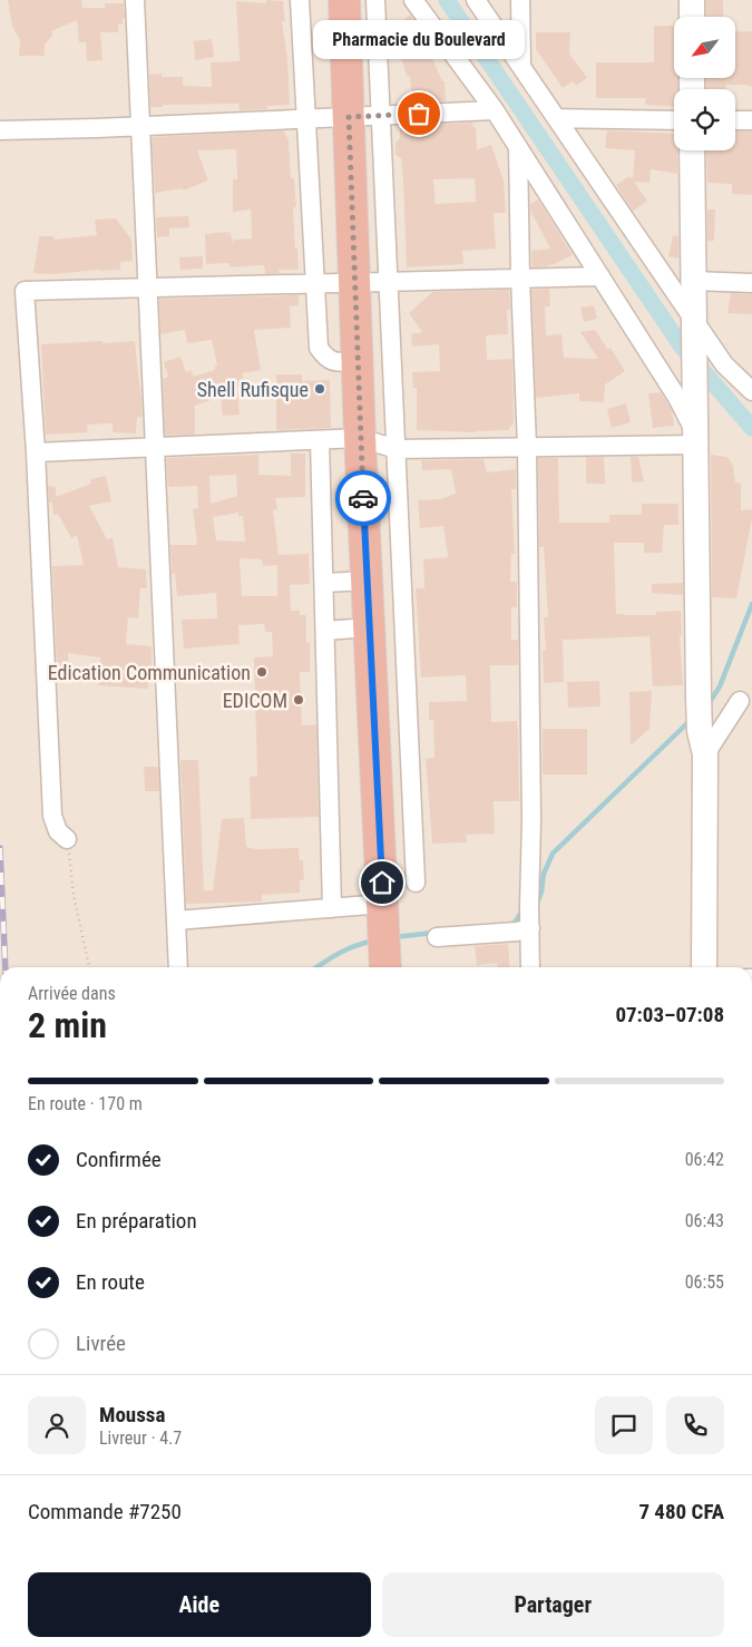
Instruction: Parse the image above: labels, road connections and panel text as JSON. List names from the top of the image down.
{
  "places": [
    "Pharmacie du Boulevard",
    "Shell Rufisque",
    "Edication Communication",
    "EDICOM"
  ],
  "north": "bottom left",
  "page": {
    "bubble": "Pharmacie du Boulevard",
    "heading": ["2 min", "Arrivée dans", "07:03–07:08"],
    "panel": [
      "Moussa",
      "Livreur · 4.7",
      "Commande #7250",
      "7 480 CFA"
    ],
    "bar": "En route · 170 m",
    "list": [
      ["Confirmée", "06:42"],
      ["En préparation", "06:43"],
      ["En route", "06:55"],
      "Livrée"
    ],
    "buttons": ["Aide", "Partager"]
  }
}
